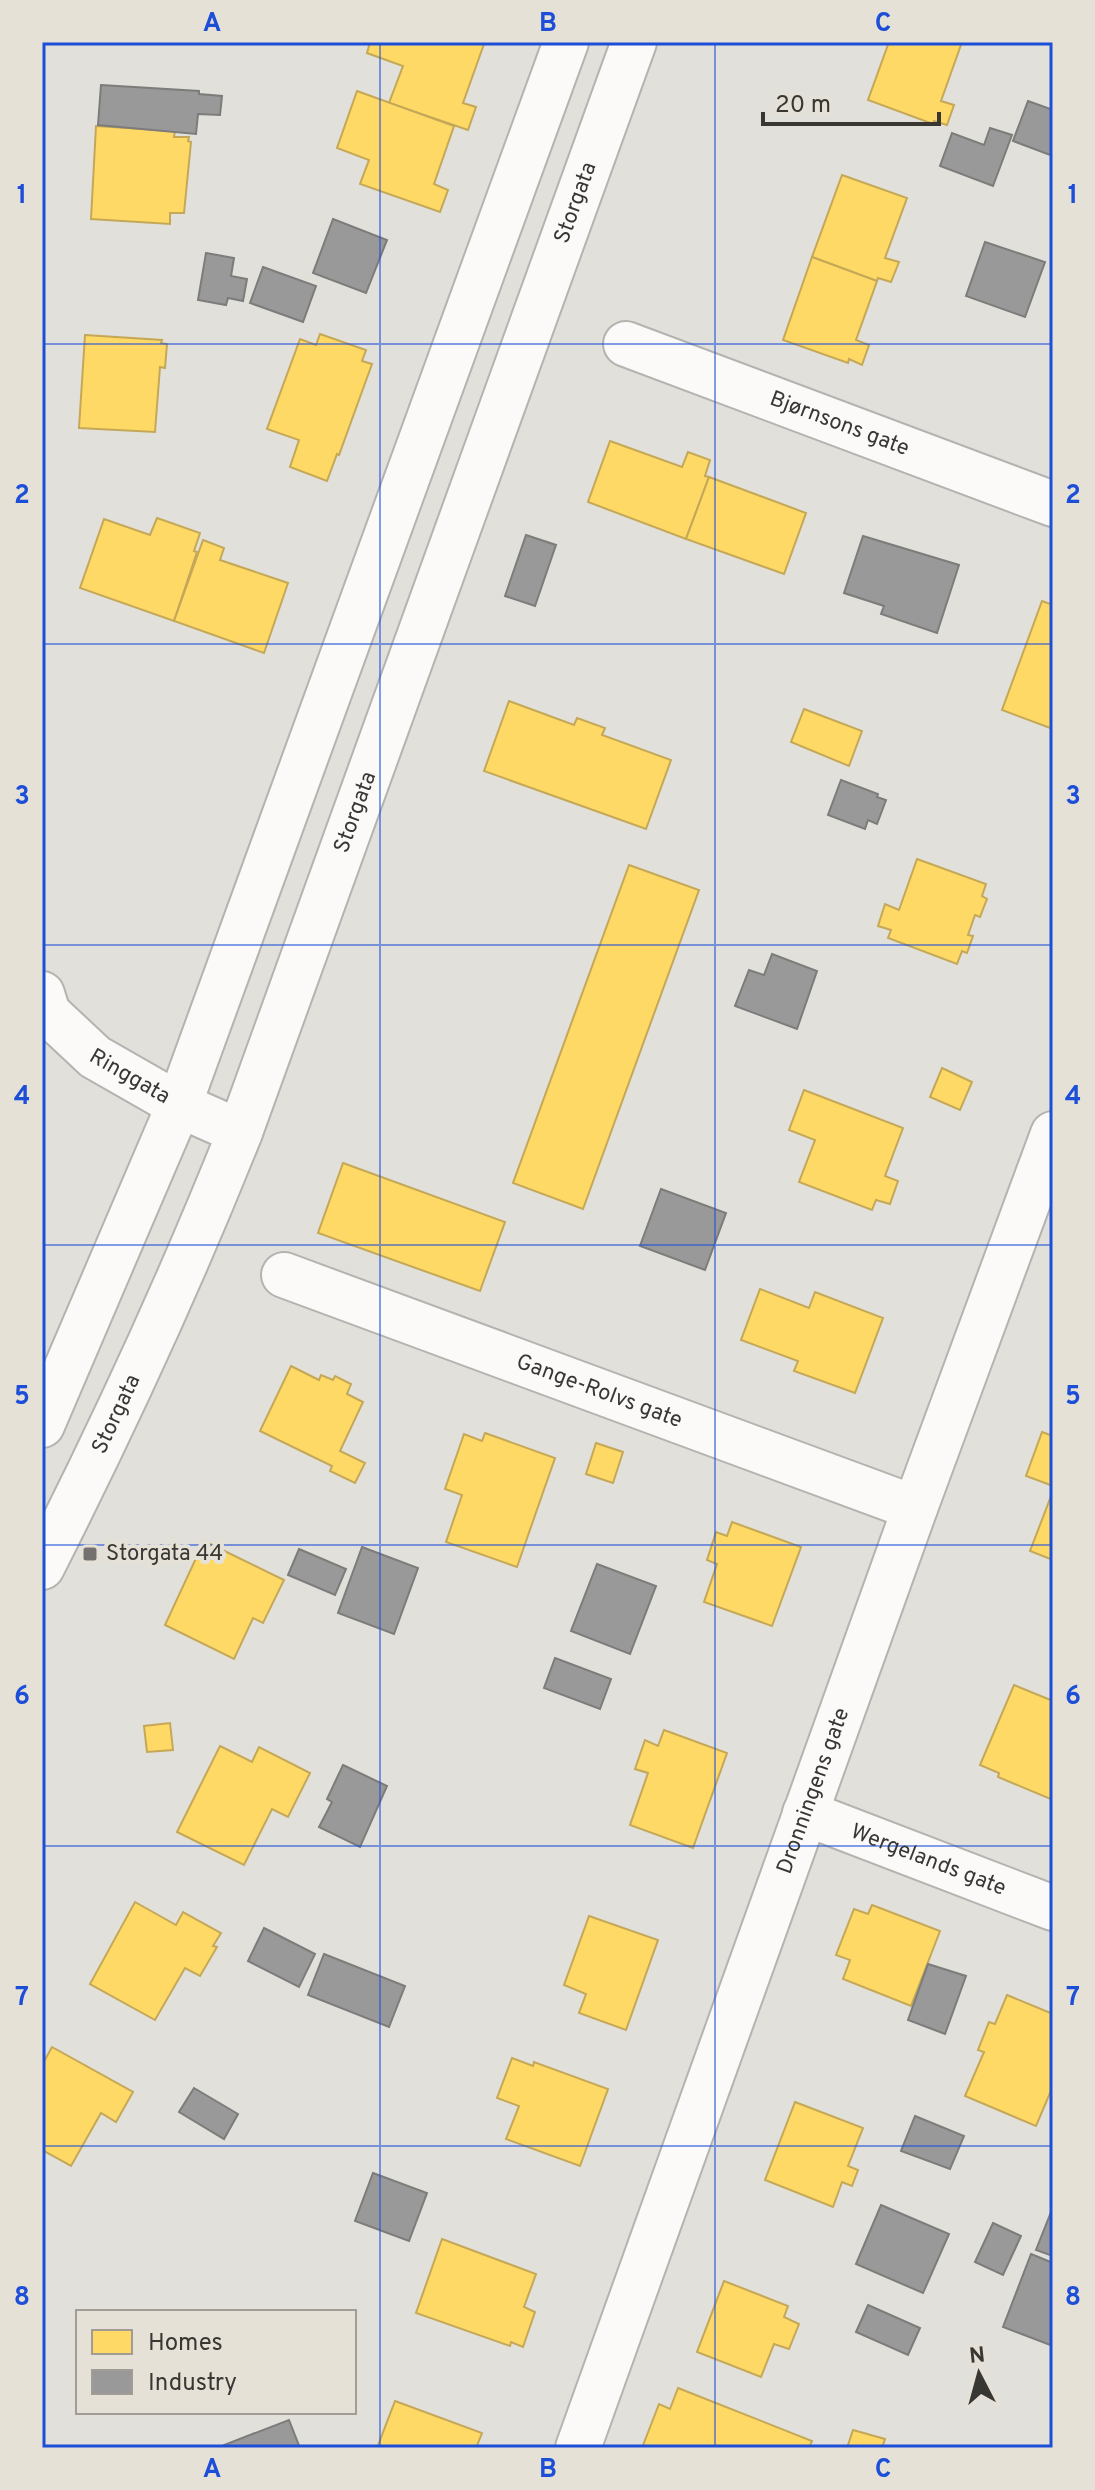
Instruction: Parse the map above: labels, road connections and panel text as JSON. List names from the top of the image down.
{
  "streets": {
    "street": [
      "Storgata",
      "Bjørnsons gate",
      "Ringgata",
      "Gange-Rolvs gate",
      "Dronningens gate",
      "Wergelands gate"
    ]
  },
  "crossings": [
    ["Storgata", "Ringgata"],
    ["Gange-Rolvs gate", "Dronningens gate"],
    ["Dronningens gate", "Wergelands gate"]
  ],
  "places": {
    "transit": ["Storgata 44"]
  },
  "legend": ["Homes", "Industry"],
  "scale_bar": "20 m",
  "north": "top",
  "grid": {
    "columns": ["A", "B", "C"],
    "rows": [
      "1",
      "2",
      "3",
      "4",
      "5",
      "6",
      "7",
      "8"
    ]
  }
}
